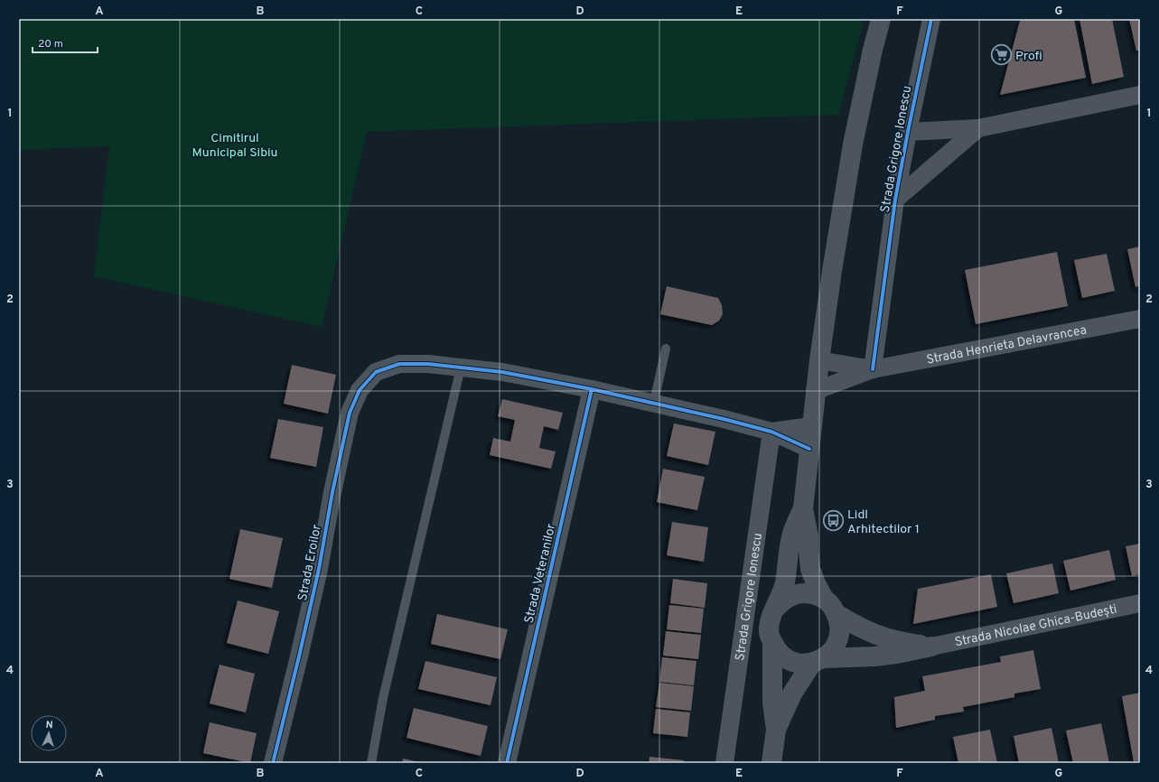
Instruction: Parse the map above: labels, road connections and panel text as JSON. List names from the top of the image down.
{
  "streets": {
    "main road": ["Strada Grigore Ionescu"],
    "street": [
      "Strada Henrieta Delavrancea",
      "Strada Eroilor",
      "Strada Veteranilor",
      "Strada Nicolae Ghica-Budești"
    ]
  },
  "crossings": [
    ["Strada Grigore Ionescu", "Strada Henrieta Delavrancea"]
  ],
  "parks": ["Cimitirul Municipal Sibiu"],
  "places": {
    "supermarket": ["Profi"],
    "bus stop": ["Lidl Arhitectilor 1"]
  },
  "scale_bar": "20 m",
  "north": "top",
  "grid": {
    "columns": [
      "A",
      "B",
      "C",
      "D",
      "E",
      "F",
      "G"
    ],
    "rows": [
      "1",
      "2",
      "3",
      "4"
    ]
  }
}
